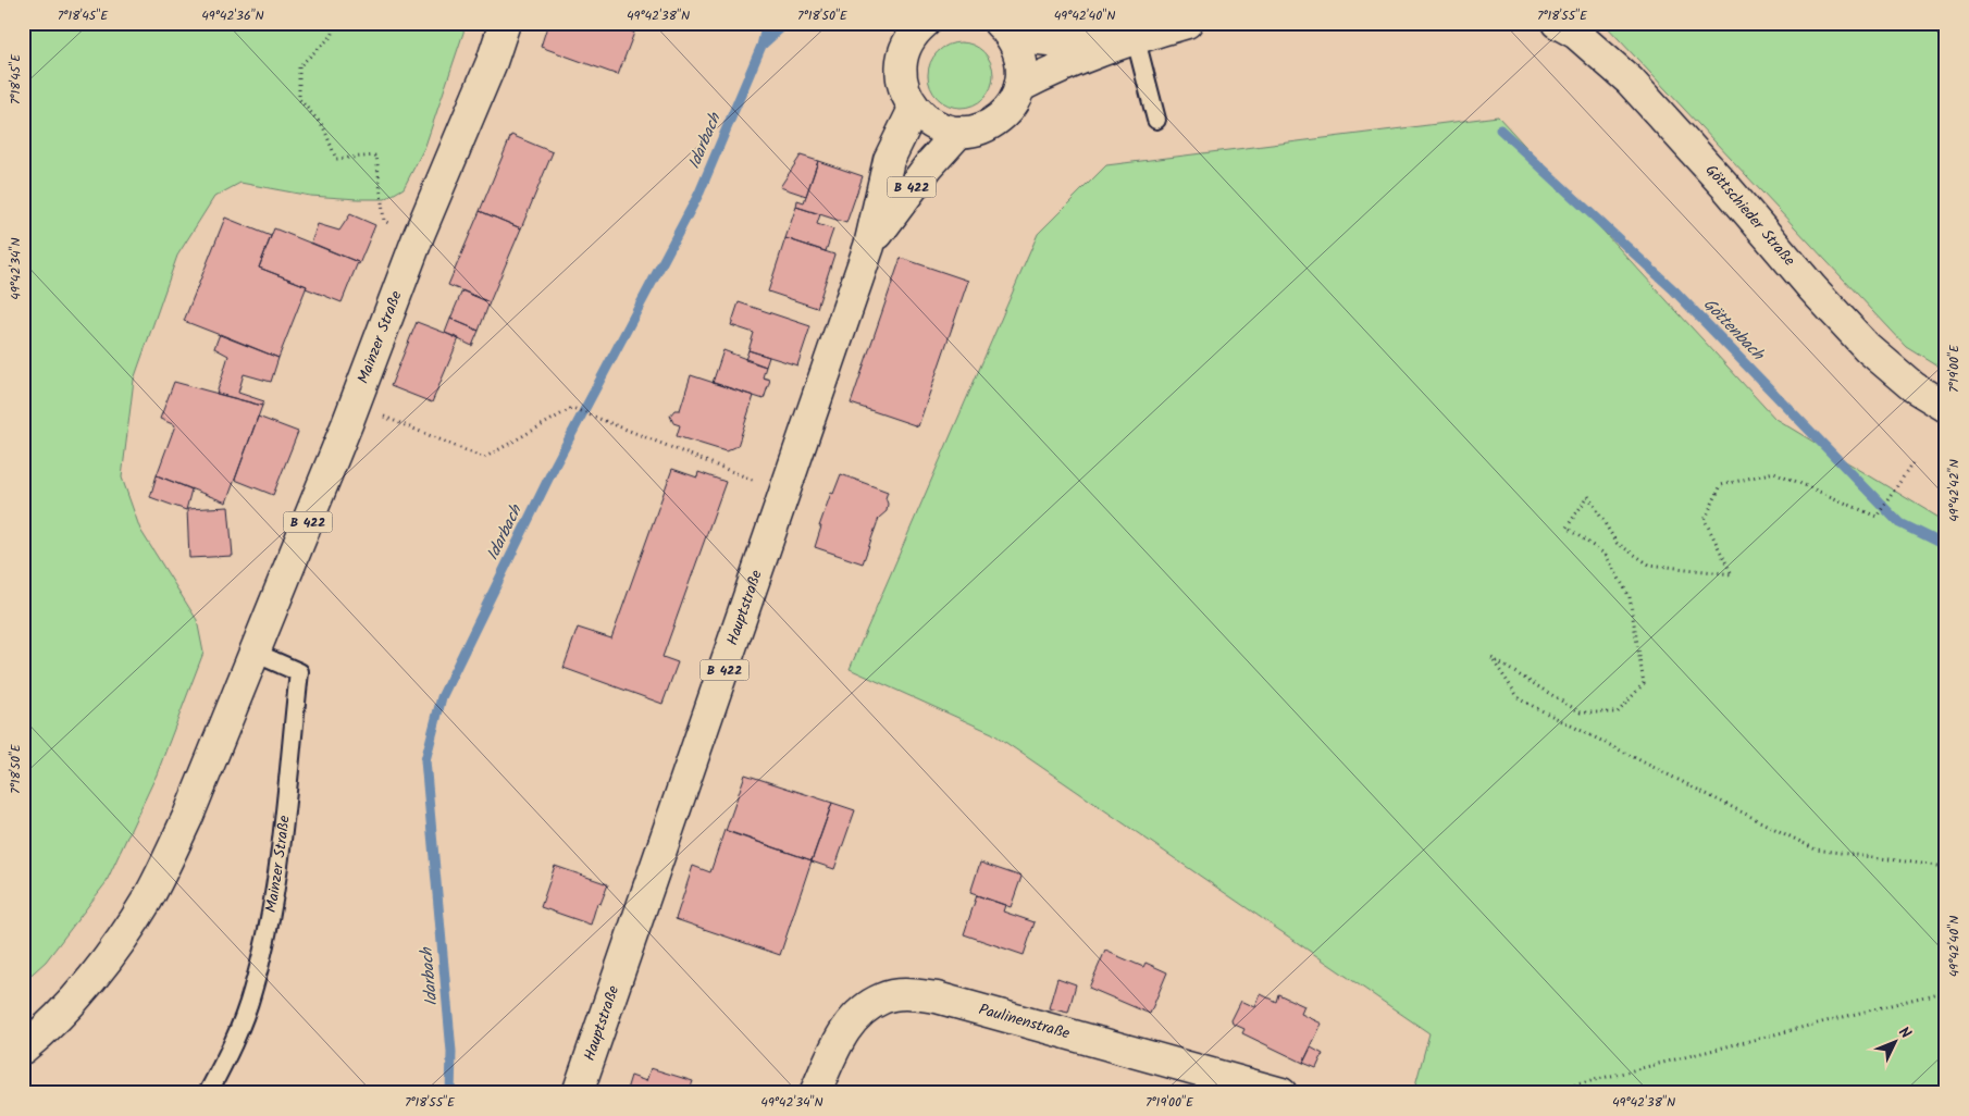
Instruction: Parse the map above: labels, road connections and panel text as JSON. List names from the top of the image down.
{
  "streets": {
    "main road": [
      "B 422",
      "Göttschieder Straße",
      "Mainzer Straße",
      "Hauptstraße",
      "Paulinenstraße"
    ]
  },
  "water": ["Idarbach", "Göttenbach"],
  "north": "top right",
  "coordinates": [
    "7°18'45\"E",
    "49°42'36\"N",
    "49°42'38\"N",
    "7°18'50\"E",
    "49°42'40\"N",
    "7°18'55\"E",
    "49°42'34\"N",
    "7°19'00\"E",
    "49°42'42\"N"
  ]
}
